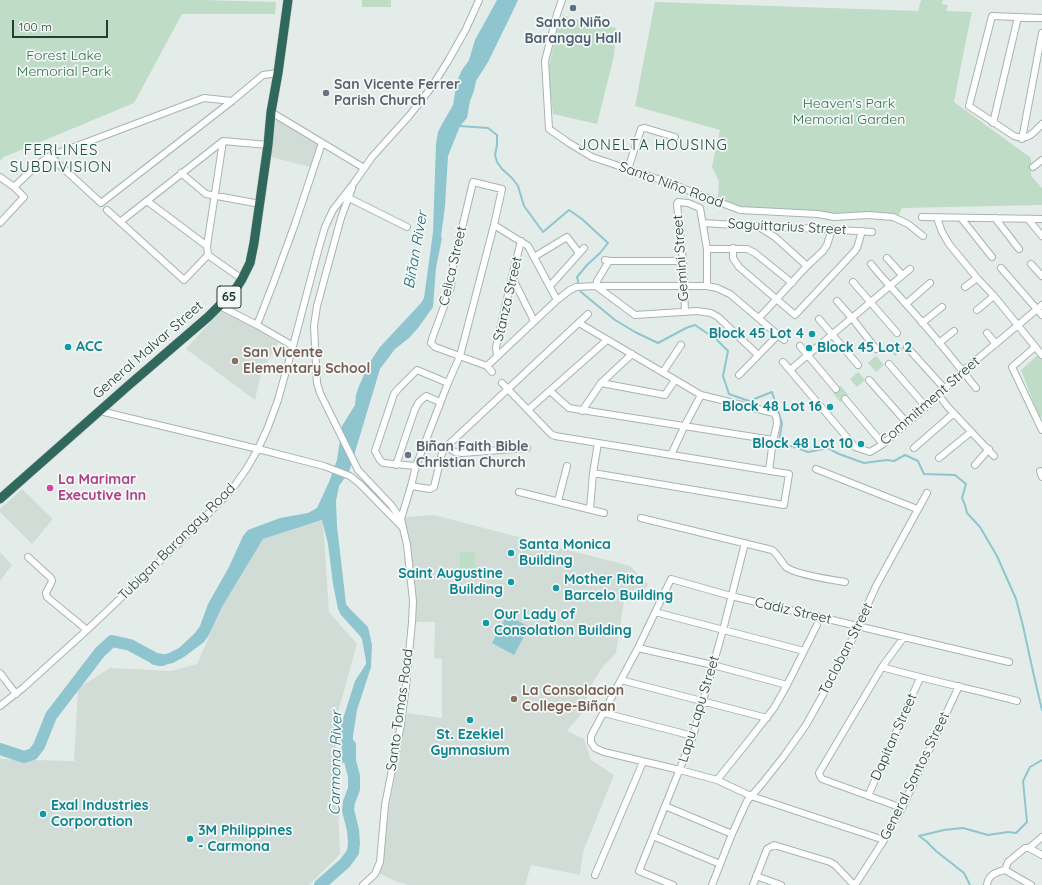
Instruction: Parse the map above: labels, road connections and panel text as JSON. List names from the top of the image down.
{
  "streets": {
    "highway": ["65", "General Malvar Street"],
    "street": [
      "Santo Niño Road",
      "Saguittarius Street",
      "Gemini Street",
      "Celica Street",
      "Stanza Street",
      "Commitment Street",
      "Tubigan Barangay Road",
      "Cadiz Street",
      "Tacloban Street",
      "Lapu Lapu Street",
      "Santo Tomas Road",
      "Dapitan Street",
      "General Santos Street"
    ]
  },
  "crossings": [
    ["Saguittarius Street", "Gemini Street"],
    ["Cadiz Street", "Tacloban Street"],
    ["Cadiz Street", "Lapu Lapu Street"]
  ],
  "districts": ["JONELTA HOUSING", "FERLINES SUBDIVISION"],
  "water": ["Biñan River", "Carmona River"],
  "parks": ["Forest Lake Memorial Park", "Heaven's Park Memorial Garden"],
  "places": [
    "Santo Niño Barangay Hall",
    "San Vicente Ferrer Parish Church",
    "Block 45 Lot 4",
    "ACC",
    "Block 45 Lot 2",
    "San Vicente Elementary School",
    "Block 48 Lot 16",
    "Block 48 Lot 10",
    "Biñan Faith Bible Christian Church",
    "La Marimar Executive Inn",
    "Santa Monica Building",
    "Saint Augustine Building",
    "Mother Rita Barcelo Building",
    "Our Lady of Consolation Building",
    "La Consolacion College-Biñan",
    "St. Ezekiel Gymnasium",
    "Exal Industries Corporation",
    "3M Philippines - Carmona"
  ],
  "scale_bar": "100 m"
}
